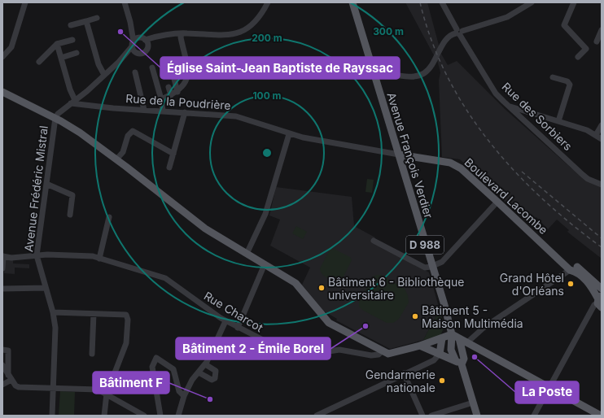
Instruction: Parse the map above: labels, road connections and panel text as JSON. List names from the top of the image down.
{
  "streets": {
    "main road": ["Avenue François Verdier", "Boulevard Lacombe", "D 988"],
    "street": [
      "Rue de la Poudrière",
      "Rue des Sorbiers",
      "Avenue Frédéric Mistral",
      "Rue Charcot"
    ]
  },
  "crossings": [
    ["Rue de la Poudrière", "Avenue François Verdier"],
    ["Rue de la Poudrière", "Boulevard Lacombe"],
    ["Avenue François Verdier", "Boulevard Lacombe"],
    ["Avenue Frédéric Mistral", "Rue Charcot"]
  ],
  "places": [
    "Église Saint-Jean Baptiste de Rayssac",
    "Grand Hôtel d'Orléans",
    "Bâtiment 6 - Bibliothèque universitaire",
    "Bâtiment 5 - Maison Multimédia",
    "Bâtiment 2 - Émile Borel",
    "La Poste",
    "Gendarmerie nationale",
    "Bâtiment F"
  ],
  "rings": ["300 m", "200 m", "100 m"]
}
